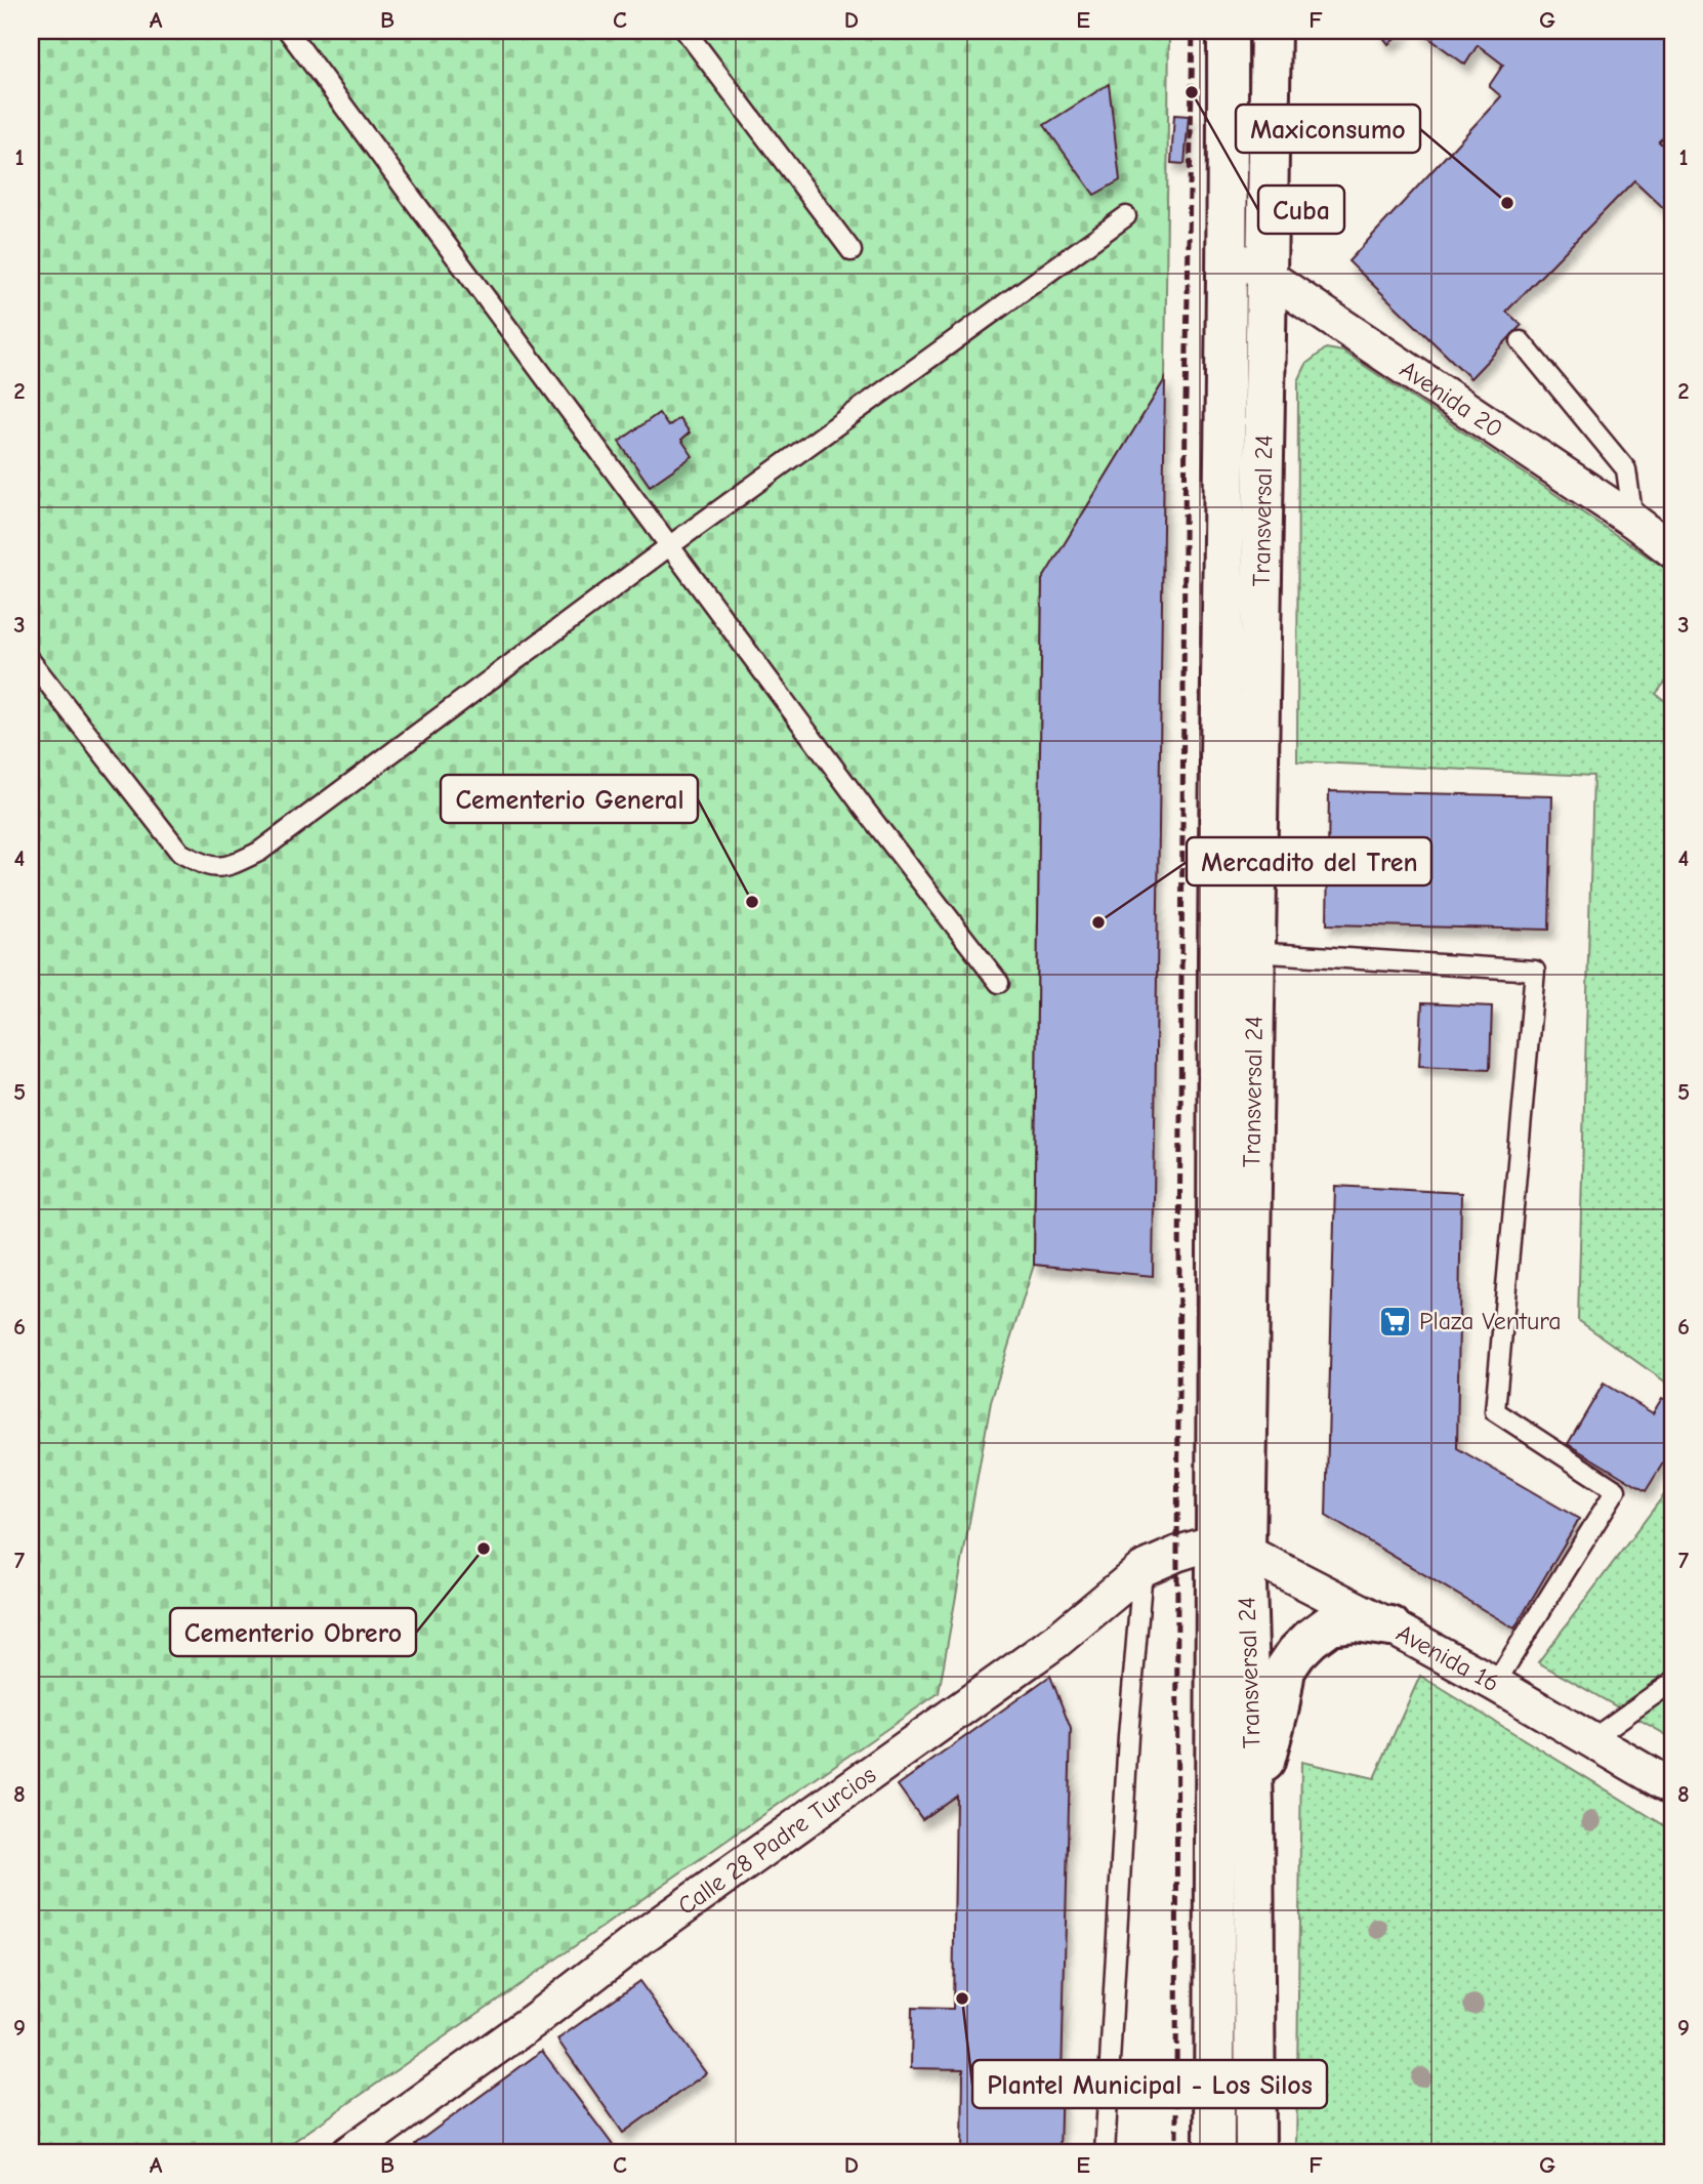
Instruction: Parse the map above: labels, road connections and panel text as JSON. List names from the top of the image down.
{
  "streets": {
    "main road": ["Transversal 24"],
    "street": ["Avenida 20", "Avenida 16", "Calle 28 Padre Turcios"]
  },
  "crossings": [
    ["Avenida 20", "Transversal 24"],
    ["Transversal 24", "Avenida 16"],
    ["Transversal 24", "Calle 28 Padre Turcios"],
    ["Avenida 16", "Calle 28 Padre Turcios"]
  ],
  "places": {
    "other": [
      "Cuba",
      "Maxiconsumo",
      "Cementerio General",
      "Mercadito del Tren",
      "Cementerio Obrero",
      "Plantel Municipal - Los Silos"
    ],
    "supermarket": ["Plaza Ventura"]
  },
  "grid": {
    "columns": [
      "A",
      "B",
      "C",
      "D",
      "E",
      "F",
      "G"
    ],
    "rows": [
      "1",
      "2",
      "3",
      "4",
      "5",
      "6",
      "7",
      "8",
      "9"
    ]
  }
}
